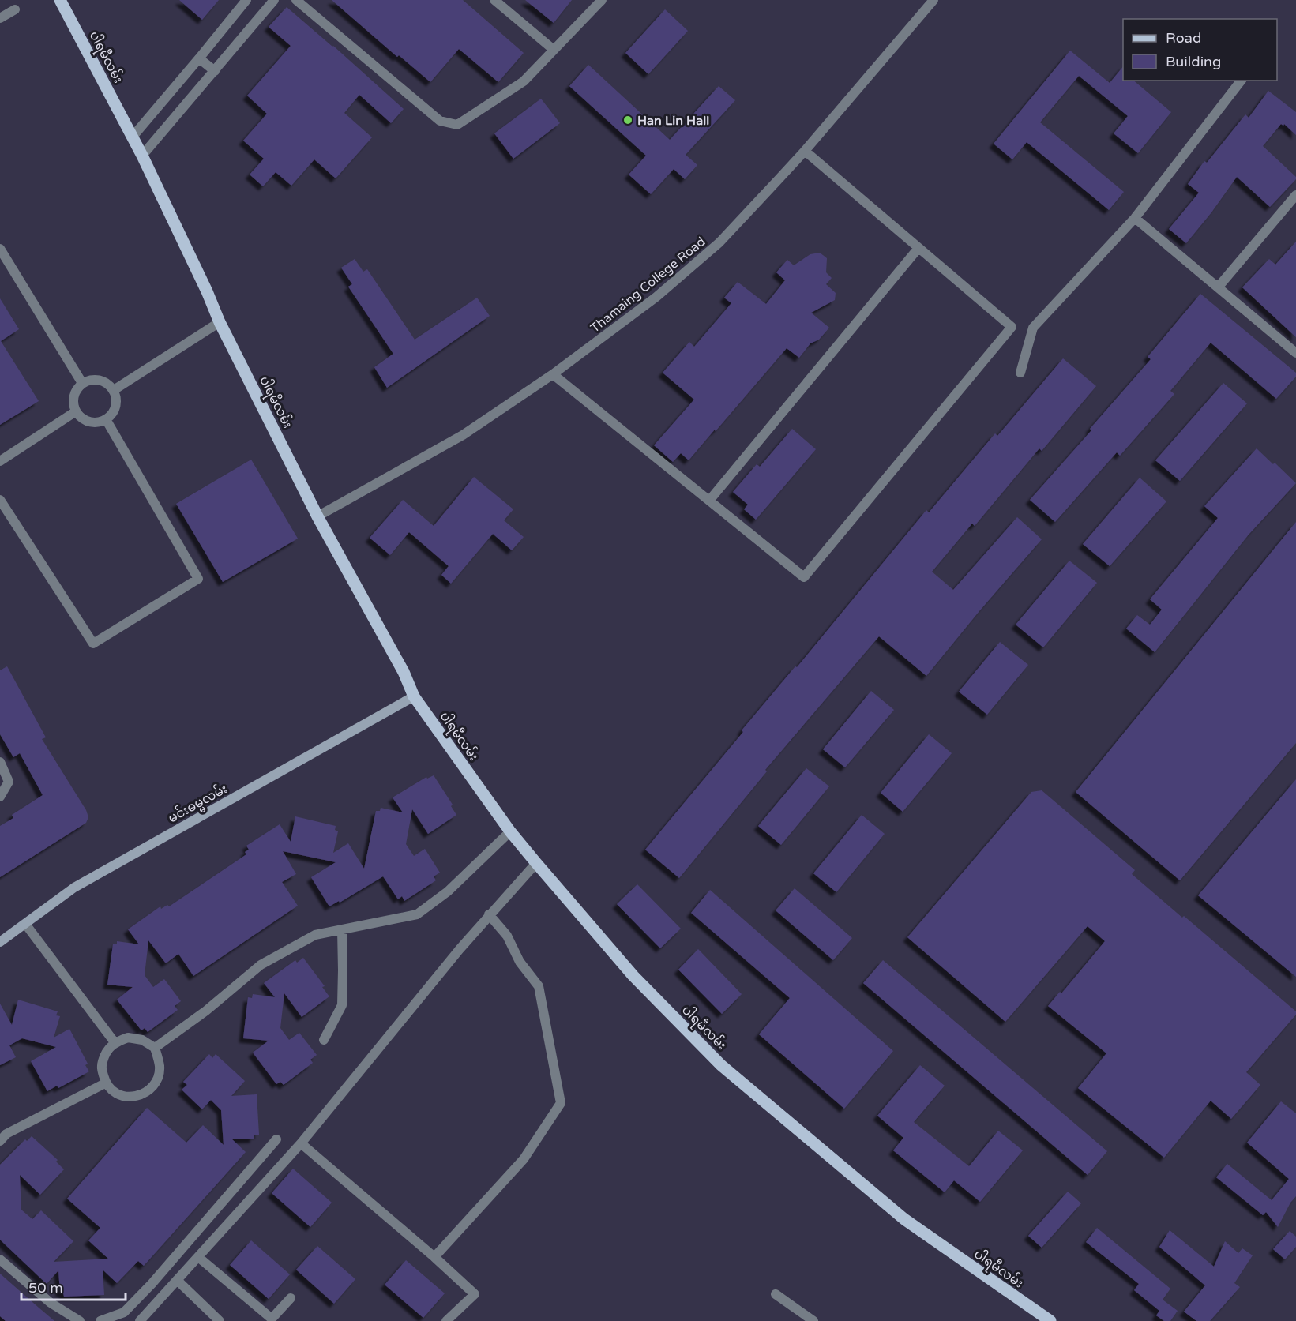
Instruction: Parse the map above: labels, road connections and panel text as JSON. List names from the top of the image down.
{
  "streets": {
    "main road": ["ပါရမီလမ်း", "မင်းဓမ္မလမ်း"],
    "street": ["Thamaing College Road"]
  },
  "crossings": [
    ["ပါရမီလမ်း", "Thamaing College Road"],
    ["ပါရမီလမ်း", "မင်းဓမ္မလမ်း"]
  ],
  "places": ["Han Lin Hall"],
  "legend": ["Road", "Building"],
  "scale_bar": "50 m"
}
